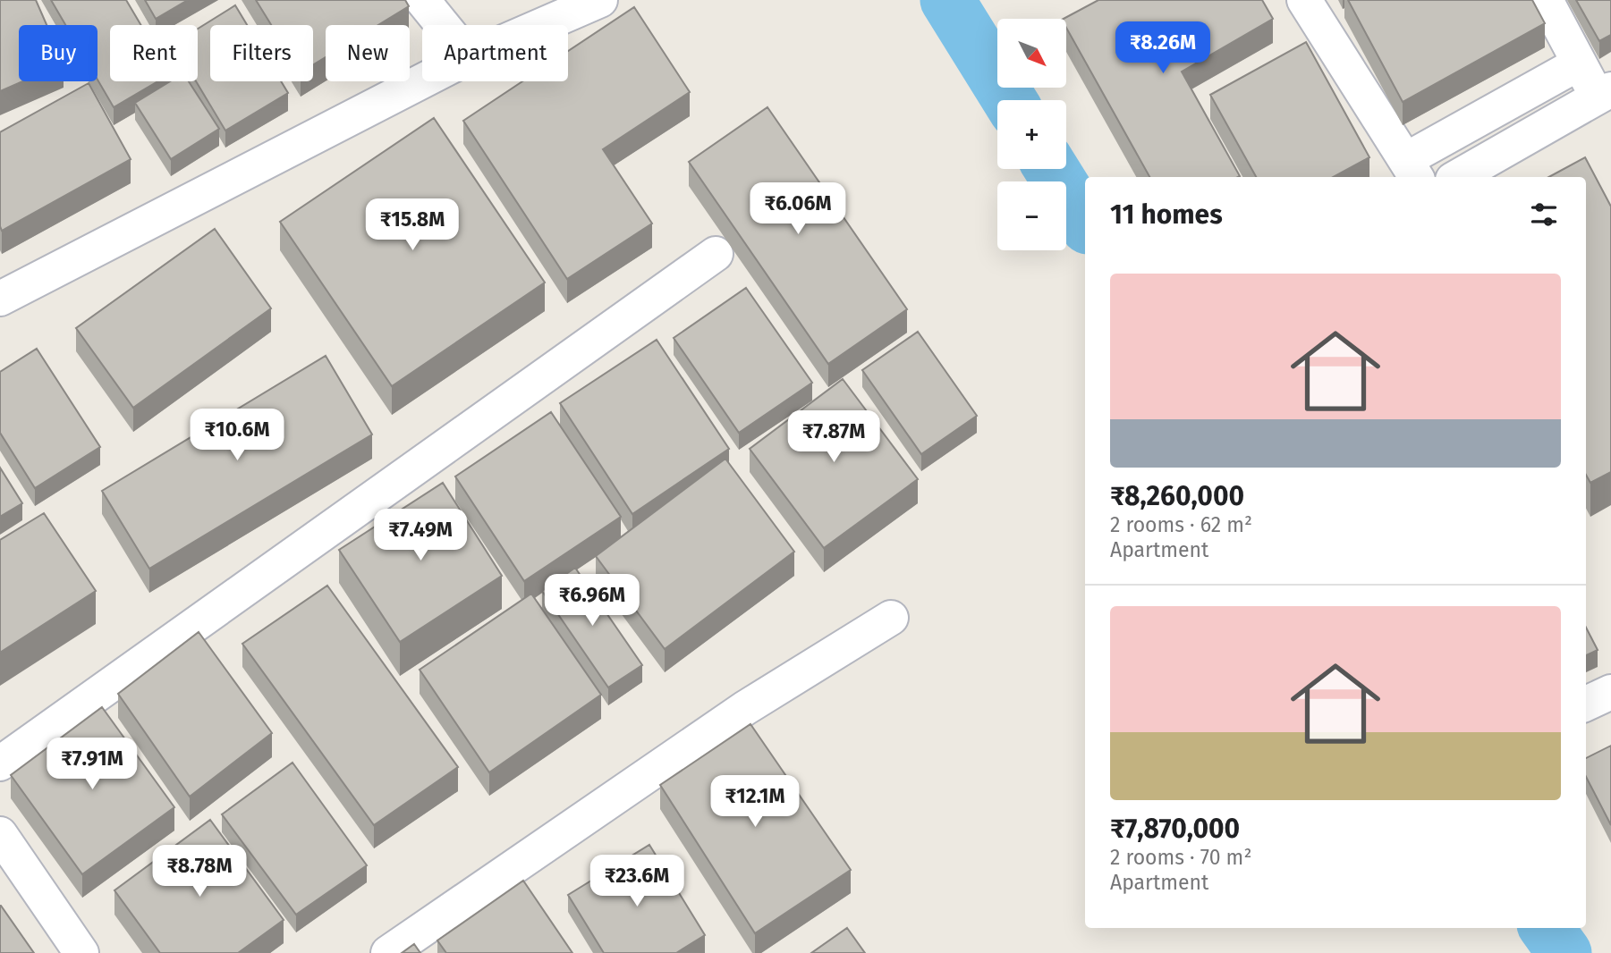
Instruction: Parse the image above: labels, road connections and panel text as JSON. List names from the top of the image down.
{
  "north": "bottom right",
  "page": {
    "map_buttons": ["+", "−"],
    "price": [
      "₹8.26M",
      "₹6.06M",
      "₹15.8M",
      "₹10.6M",
      "₹7.87M",
      "₹7.49M",
      "₹6.96M",
      "₹7.91M",
      "₹12.1M",
      "₹8.78M",
      "₹23.6M"
    ],
    "chip": [
      "Buy",
      "Rent",
      "Filters",
      "New",
      "Apartment"
    ],
    "heading": "11 homes",
    "list": [
      {
        "name": "₹8,260,000",
        "note": "2 rooms · 62 m² · Apartment"
      },
      {
        "name": "₹7,870,000",
        "note": "2 rooms · 70 m² · Apartment"
      }
    ]
  }
}
